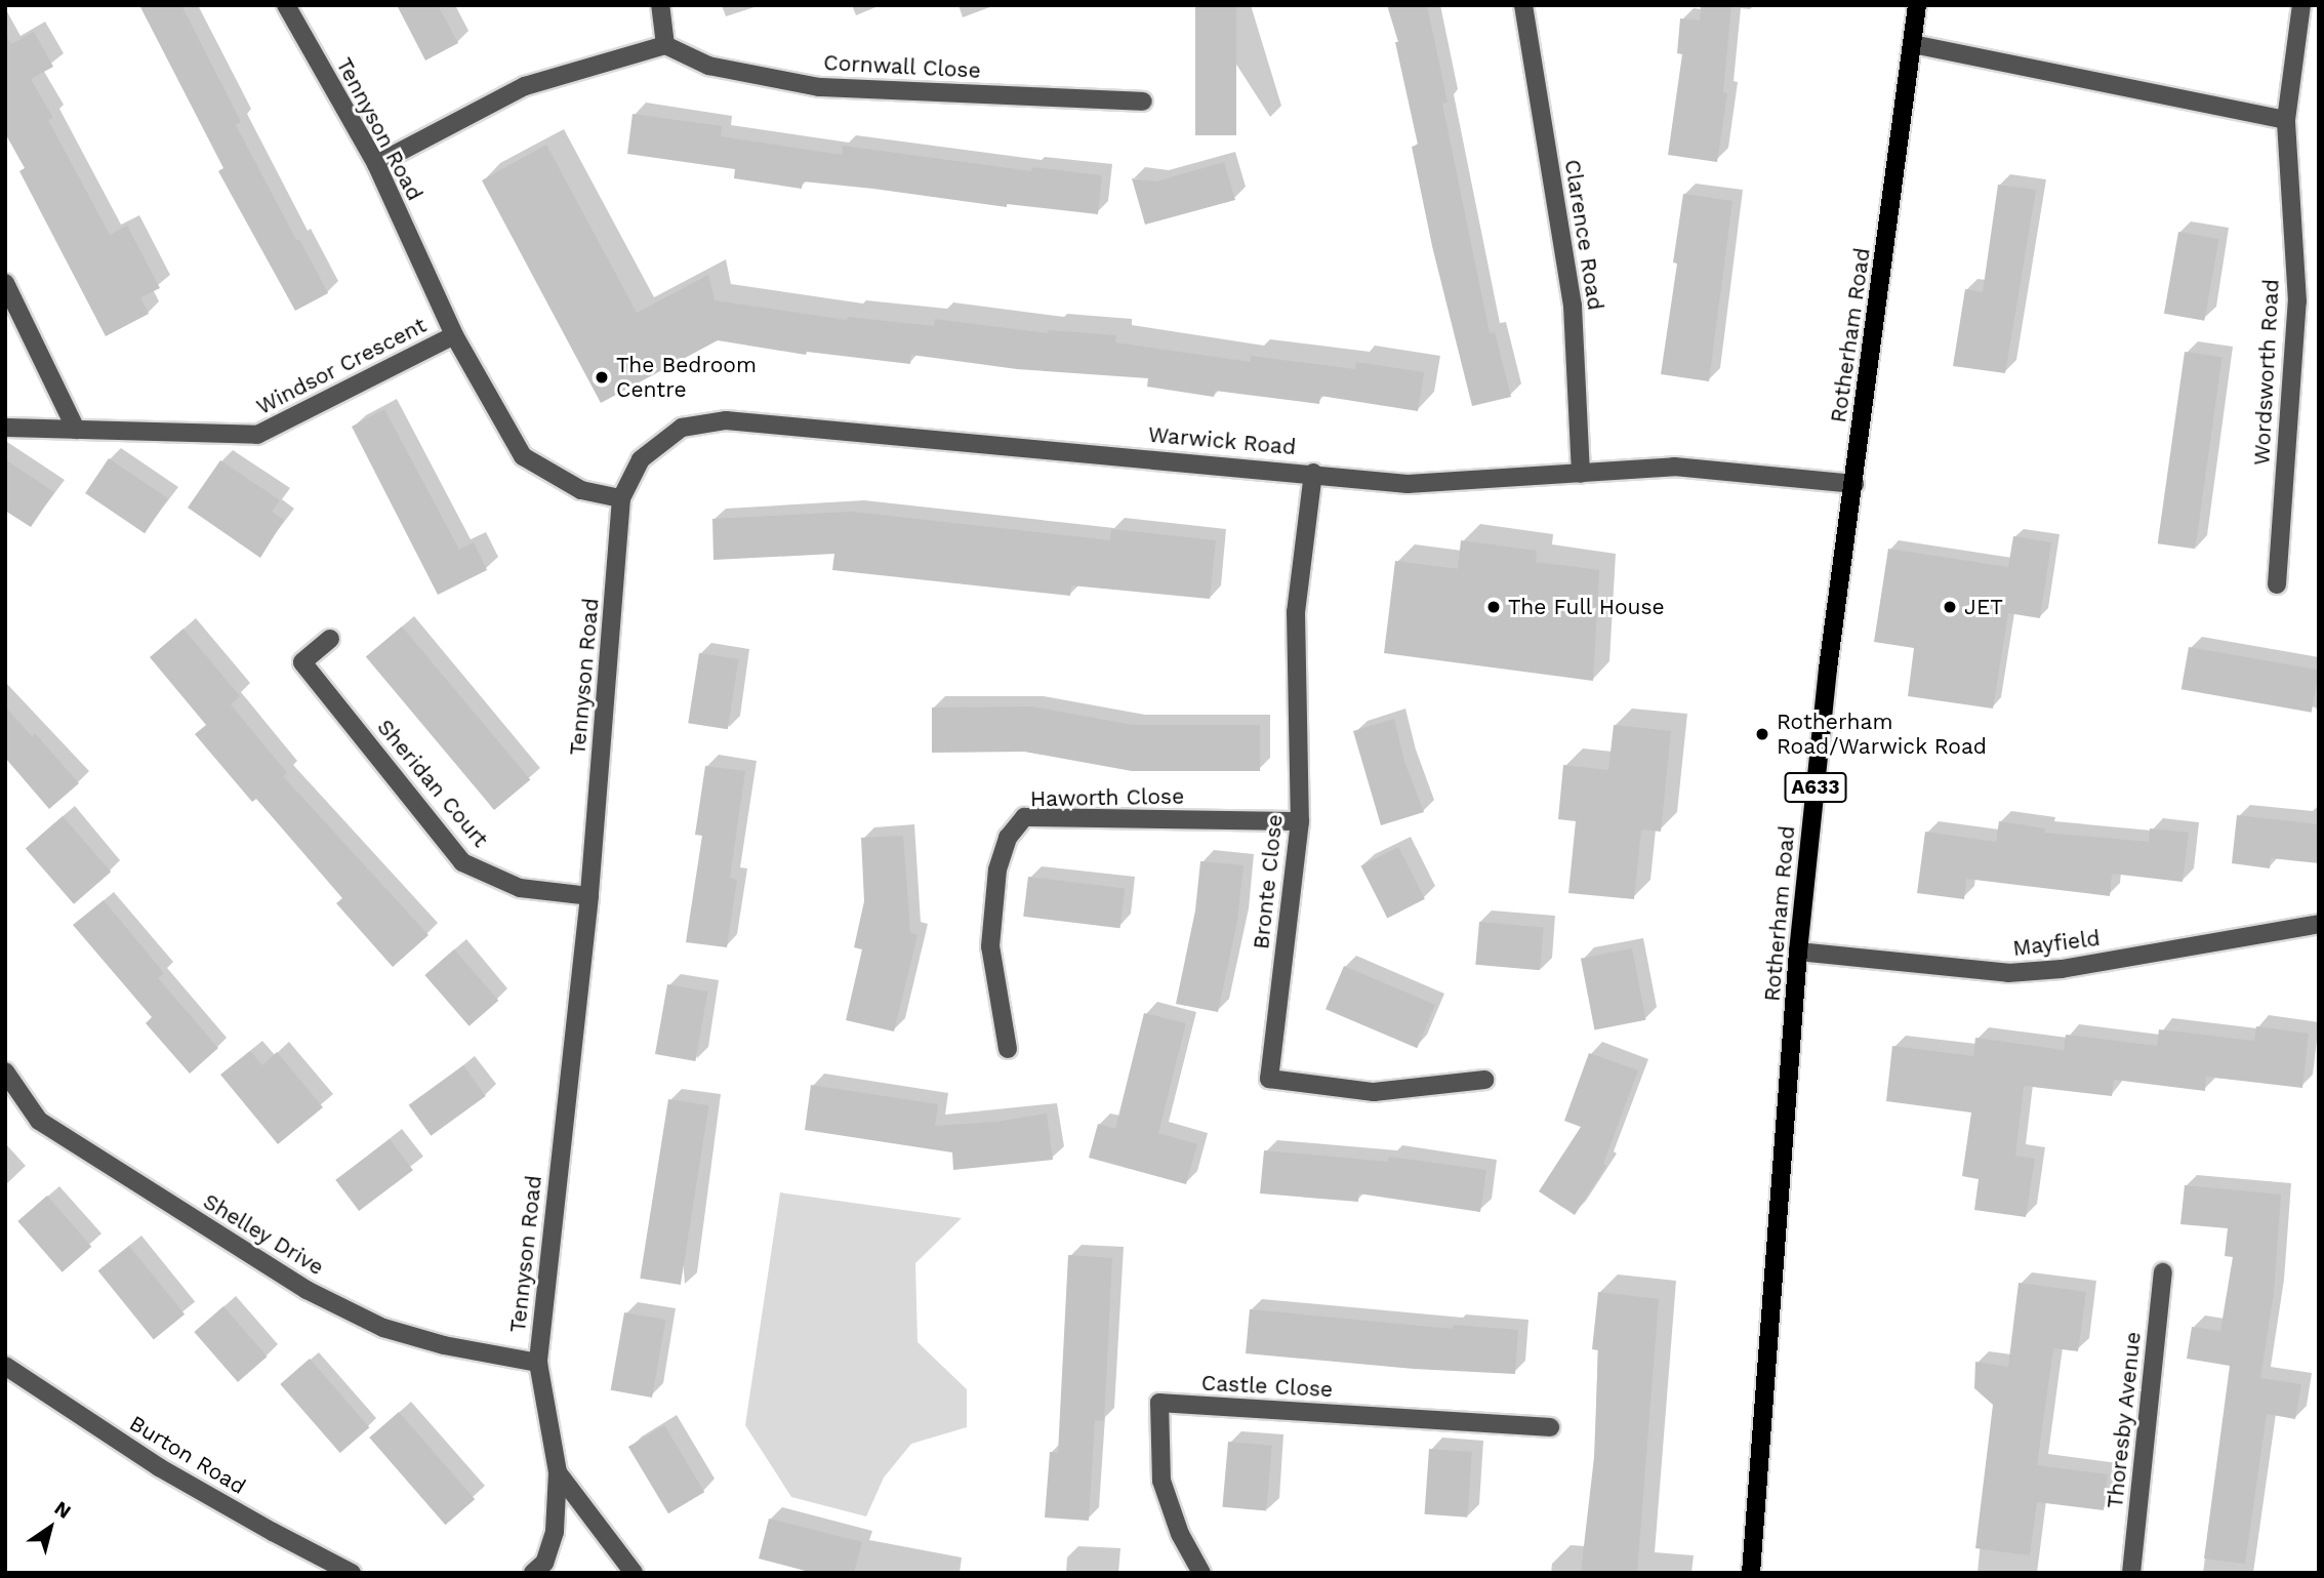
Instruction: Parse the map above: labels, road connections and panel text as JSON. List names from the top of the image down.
{
  "streets": {
    "main road": ["Rotherham Road", "A633"],
    "street": [
      "Cornwall Close",
      "Tennyson Road",
      "Clarence Road",
      "Windsor Crescent",
      "Wordsworth Road",
      "Warwick Road",
      "Sheridan Court",
      "Haworth Close",
      "Bronte Close",
      "Mayfield",
      "Shelley Drive",
      "Castle Close",
      "Thoresby Avenue",
      "Burton Road"
    ]
  },
  "crossings": [
    ["Tennyson Road", "Windsor Crescent"],
    ["Tennyson Road", "Warwick Road"],
    ["Tennyson Road", "Sheridan Court"],
    ["Tennyson Road", "Shelley Drive"],
    ["Clarence Road", "Warwick Road"],
    ["Rotherham Road", "Warwick Road"],
    ["Rotherham Road", "Mayfield"],
    ["Warwick Road", "Bronte Close"],
    ["Haworth Close", "Bronte Close"]
  ],
  "places": [
    "The Bedroom Centre",
    "The Full House",
    "JET",
    "Rotherham Road/Warwick Road"
  ],
  "north": "top right"
}
